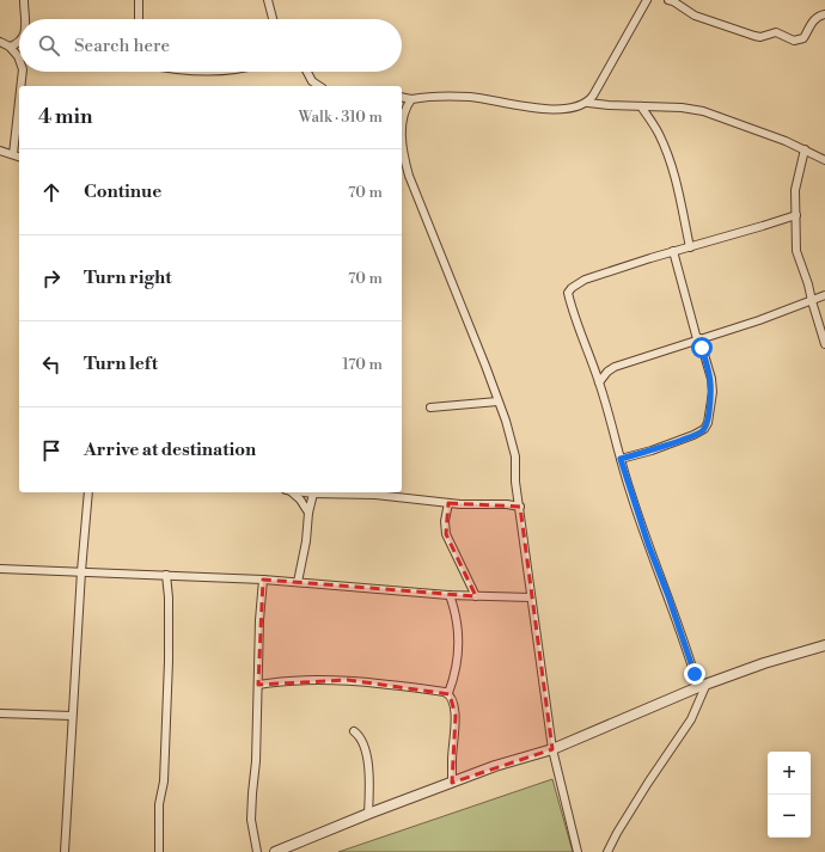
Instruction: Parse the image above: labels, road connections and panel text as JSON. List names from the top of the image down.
{
  "page": {
    "search": "Search here",
    "heading": ["4 min", "Walk · 310 m"],
    "list": [
      ["Continue", "70 m"],
      ["Turn right", "70 m"],
      ["Turn left", "170 m"],
      "Arrive at destination"
    ],
    "map_buttons": ["+", "−"]
  }
}
